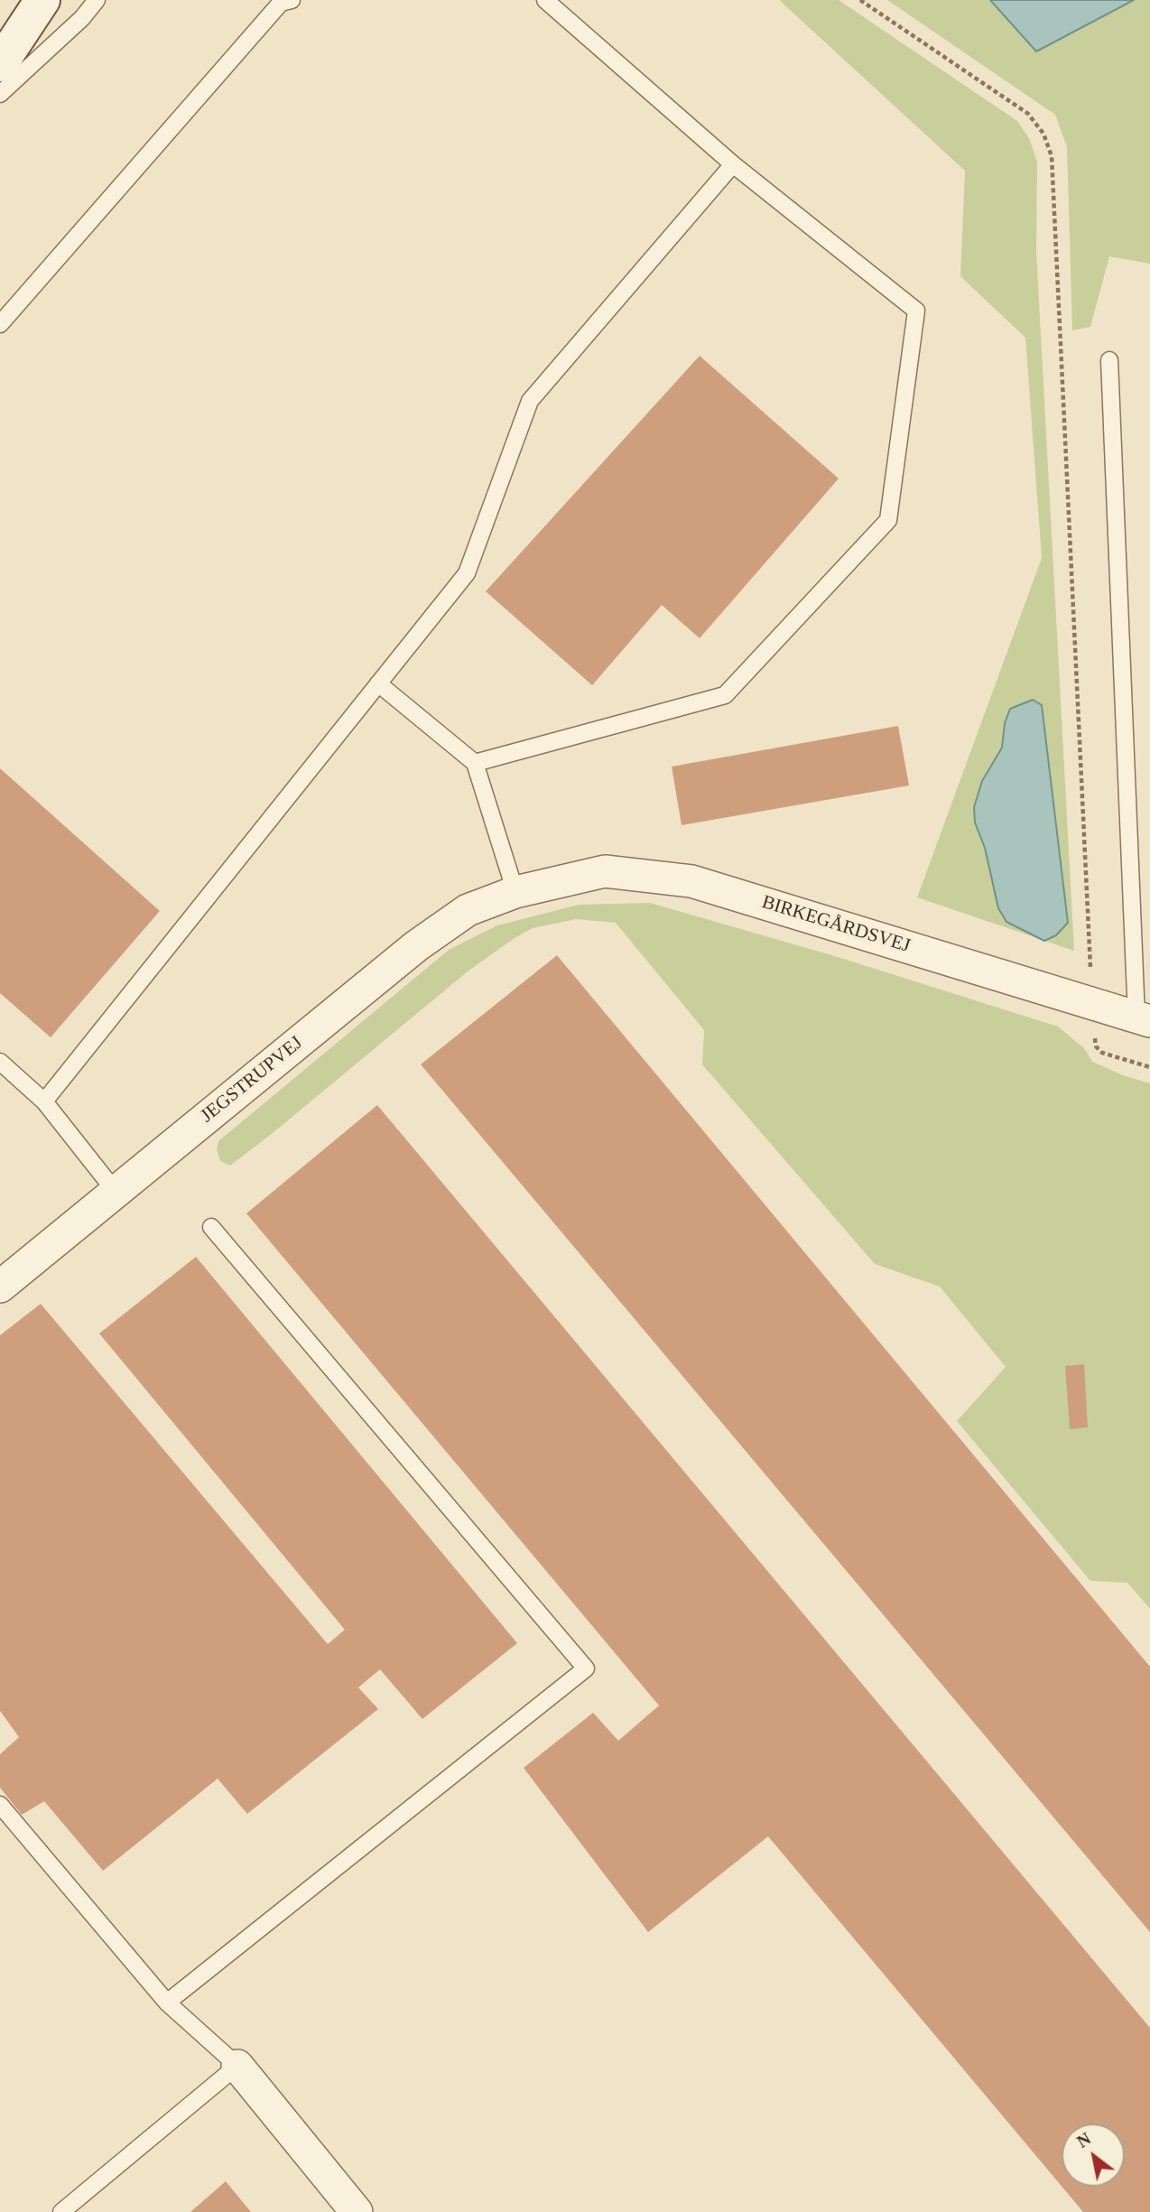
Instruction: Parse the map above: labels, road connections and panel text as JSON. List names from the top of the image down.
{
  "streets": {
    "street": ["BIRKEGÅRDSVEJ", "JEGSTRUPVEJ"]
  },
  "crossings": [
    ["BIRKEGÅRDSVEJ", "JEGSTRUPVEJ"]
  ],
  "north": "top left"
}
